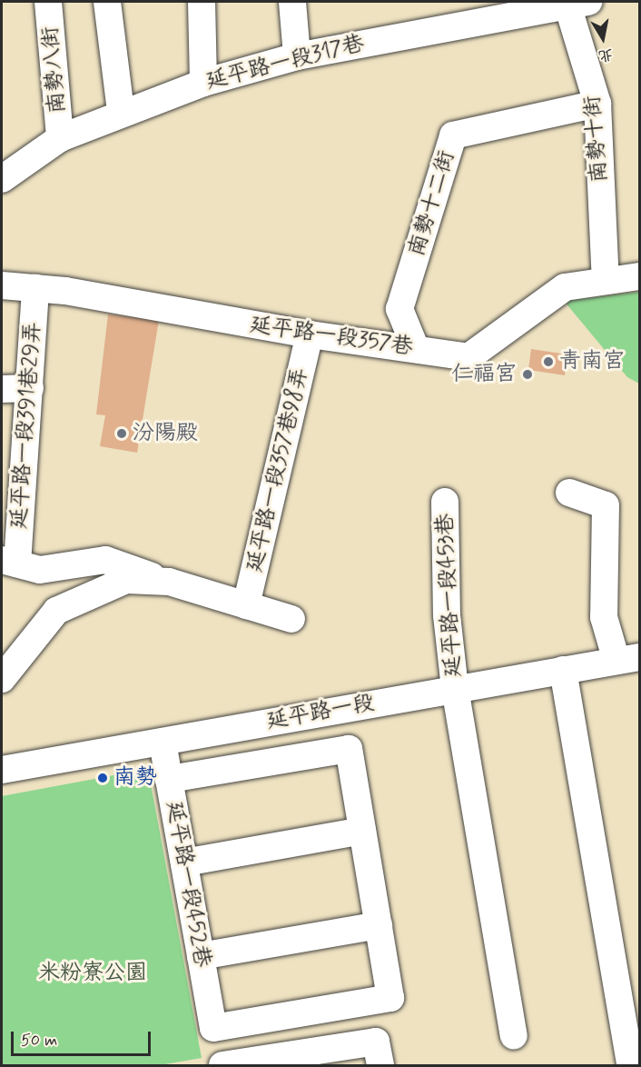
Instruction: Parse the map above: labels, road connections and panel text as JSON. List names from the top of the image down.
{
  "streets": {
    "street": [
      "延平路一段317巷",
      "南勢八街",
      "南勢十街",
      "南勢十二街",
      "延平路一段357巷",
      "延平路一段391巷29弄",
      "延平路一段357巷98弄",
      "延平路一段453巷",
      "延平路一段",
      "延平路一段452巷"
    ]
  },
  "crossings": [
    ["延平路一段317巷", "南勢八街"],
    ["延平路一段317巷", "南勢十街"],
    ["南勢十街", "南勢十二街"],
    ["南勢十街", "延平路一段357巷"],
    ["南勢十二街", "延平路一段357巷"],
    ["延平路一段357巷", "延平路一段391巷29弄"],
    ["延平路一段357巷", "延平路一段357巷98弄"],
    ["延平路一段453巷", "延平路一段"],
    ["延平路一段", "延平路一段452巷"]
  ],
  "parks": ["米粉寮公園"],
  "places": [
    "青南宫",
    "仁福宫",
    "汾陽殿",
    "南勢"
  ],
  "scale_bar": "50 m",
  "north": "bottom"
}
